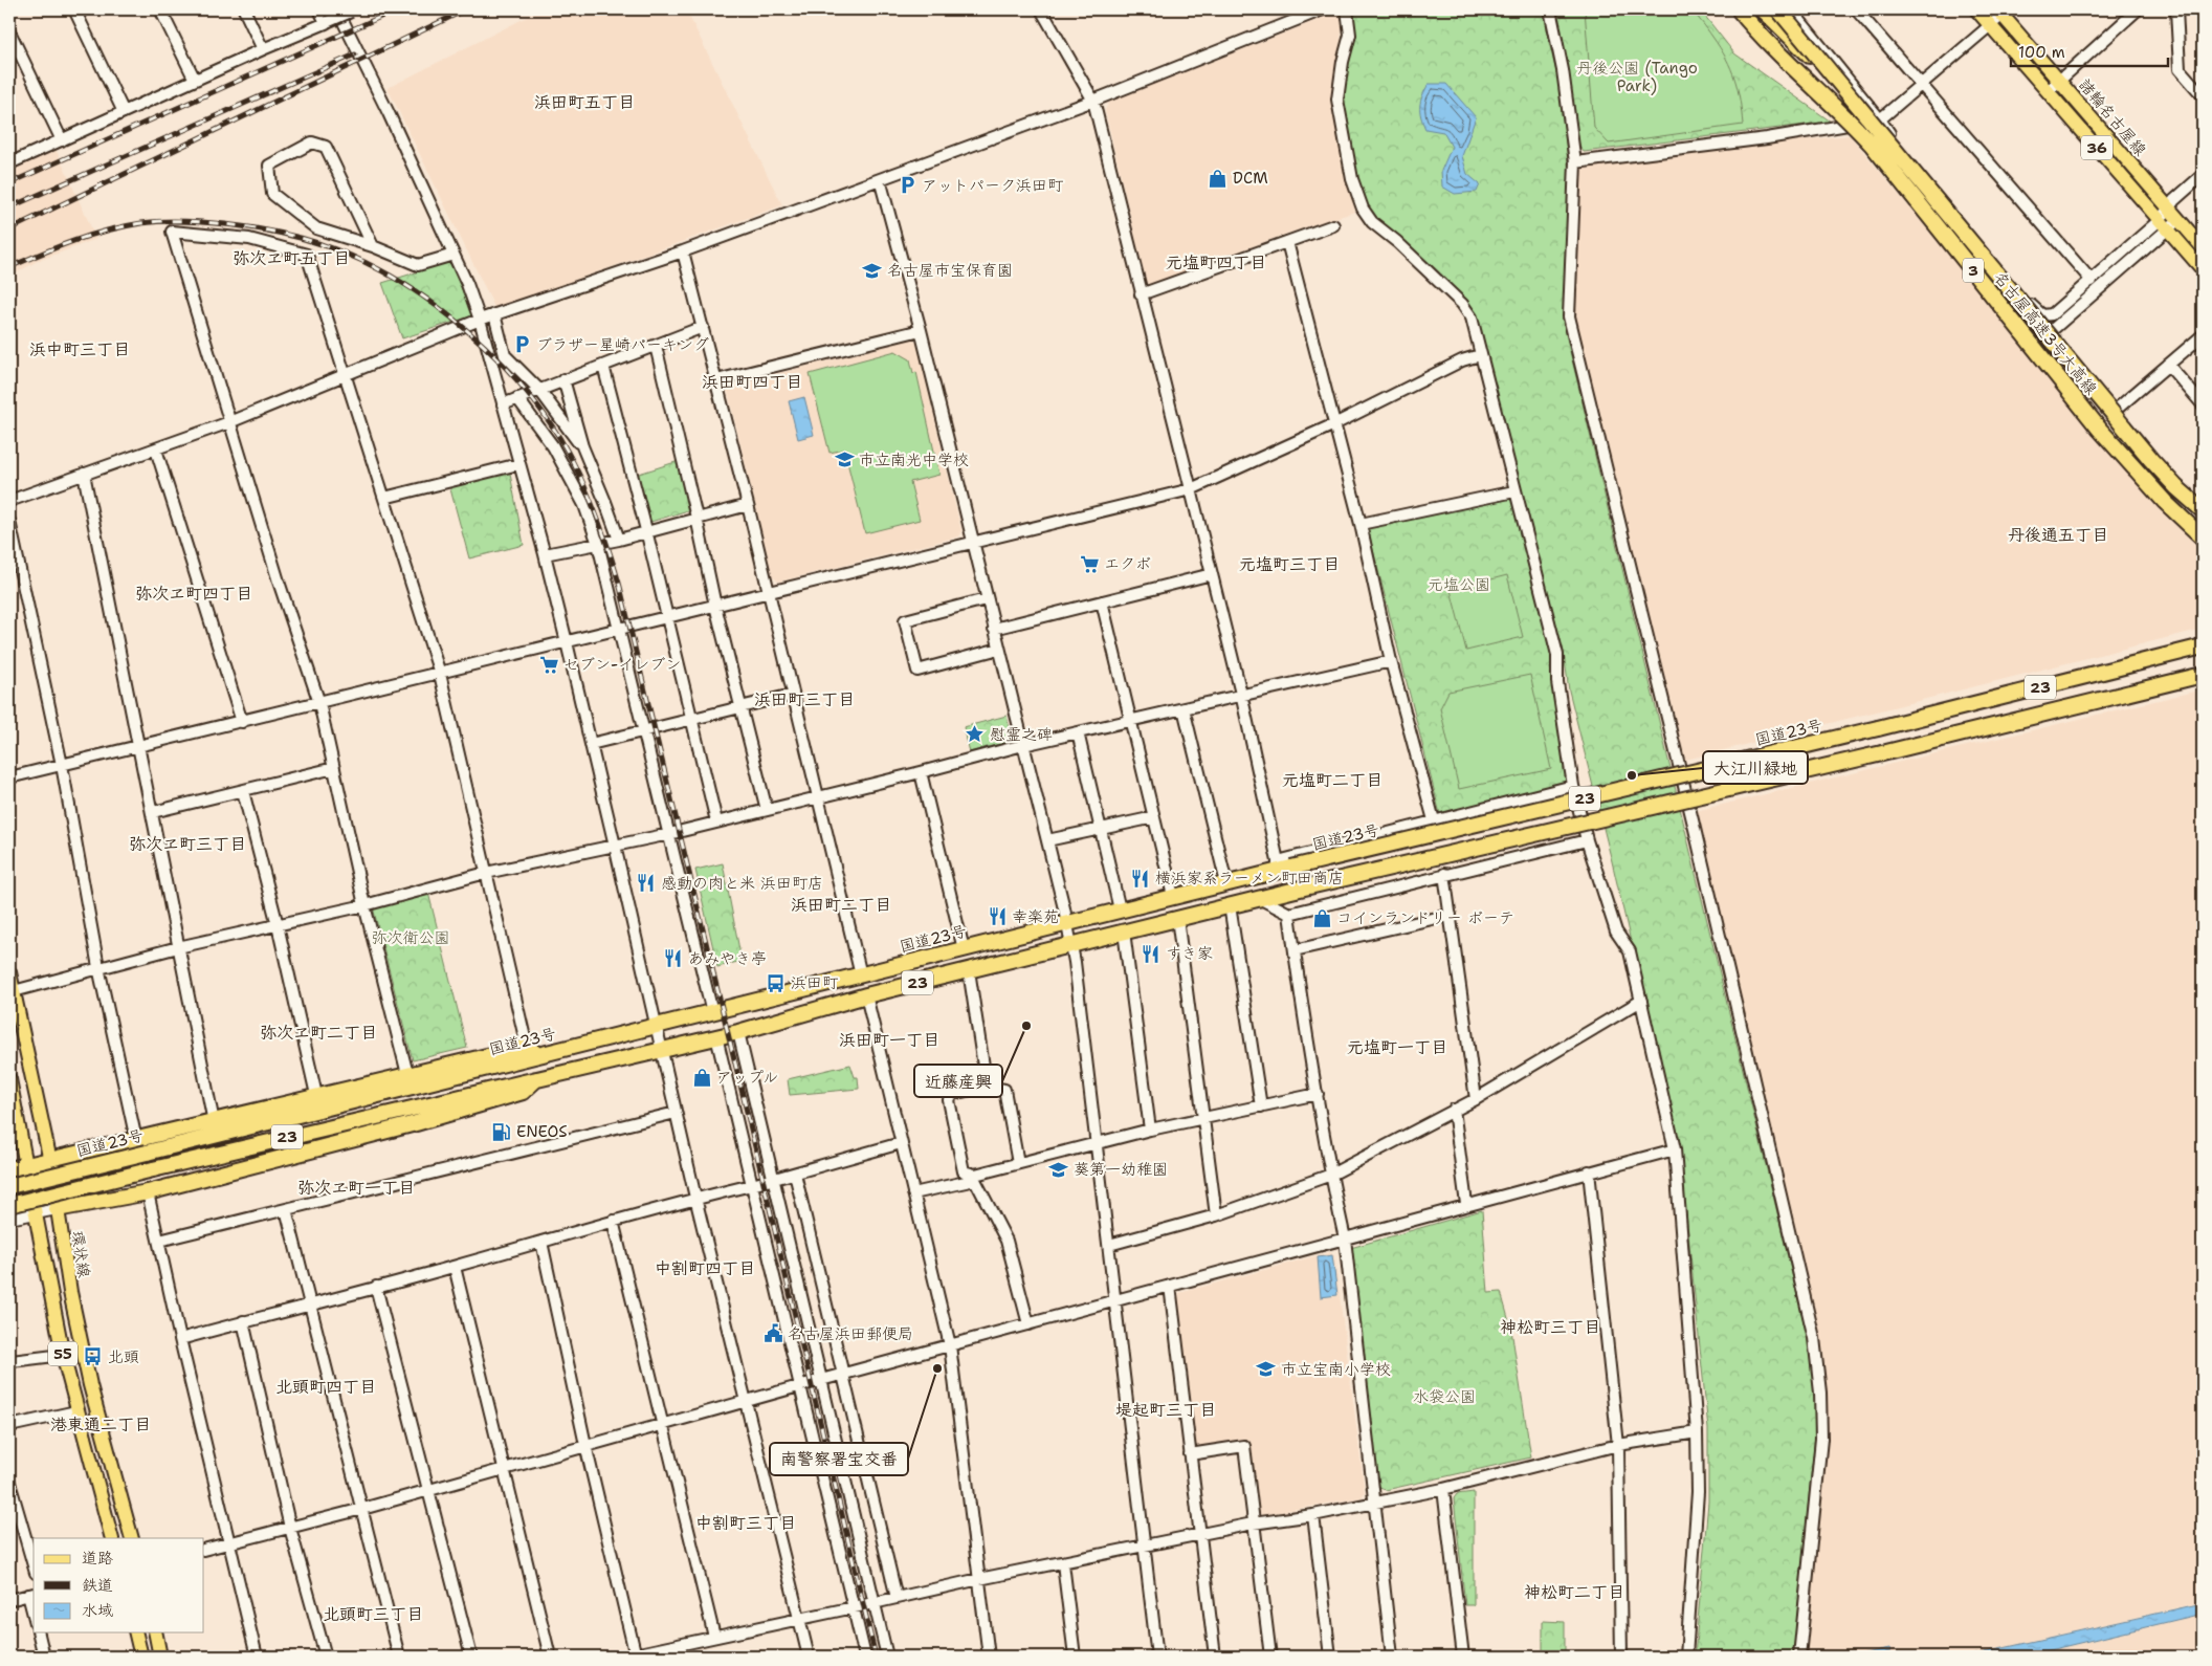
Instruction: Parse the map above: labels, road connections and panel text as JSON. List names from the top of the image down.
{
  "streets": {
    "highway": [
      "3",
      "名古屋高速3号大高線",
      "23",
      "国道23号"
    ],
    "main road": [
      "諸輪名古屋線",
      "36",
      "環状線",
      "55"
    ]
  },
  "districts": [
    "浜田町五丁目",
    "弥次ヱ町五丁目",
    "元塩町四丁目",
    "浜中町三丁目",
    "浜田町四丁目",
    "丹後通五丁目",
    "元塩町三丁目",
    "弥次ヱ町四丁目",
    "浜田町三丁目",
    "元塩町二丁目",
    "弥次ヱ町三丁目",
    "浜田町二丁目",
    "弥次ヱ町二丁目",
    "浜田町一丁目",
    "元塩町一丁目",
    "弥次ヱ町一丁目",
    "中割町四丁目",
    "神松町三丁目",
    "北頭町四丁目",
    "堤起町三丁目",
    "港東通二丁目",
    "中割町三丁目",
    "神松町二丁目",
    "北頭町三丁目"
  ],
  "parks": [
    "丹後公園 (Tango Park)",
    "元塩公園",
    "弥次衛公園",
    "水袋公園"
  ],
  "places": {
    "shop": ["DCM", "コインランドリー ボーテ", "アップル"],
    "parking": ["アットパーク浜田町", "ブラザー星崎パーキング"],
    "school or university": [
      "名古屋市宝保育園",
      "市立南光中学校",
      "葵第一幼稚園",
      "市立宝南小学校"
    ],
    "supermarket": ["エクボ", "セブン-イレブン"],
    "place": ["慰霊之碑"],
    "other": ["大江川緑地", "近藤産興", "南警察署宝交番"],
    "restaurant": [
      "横浜家系ラーメン町田商店",
      "感動の肉と米 浜田町店",
      "幸楽苑",
      "すき家",
      "あみやき亭"
    ],
    "bus stop": ["浜田町", "北頭"],
    "fuel station": ["ENEOS"],
    "public building": ["名古屋浜田郵便局"]
  },
  "legend": ["道路", "鉄道", "水域"],
  "scale_bar": "100 m"
}
